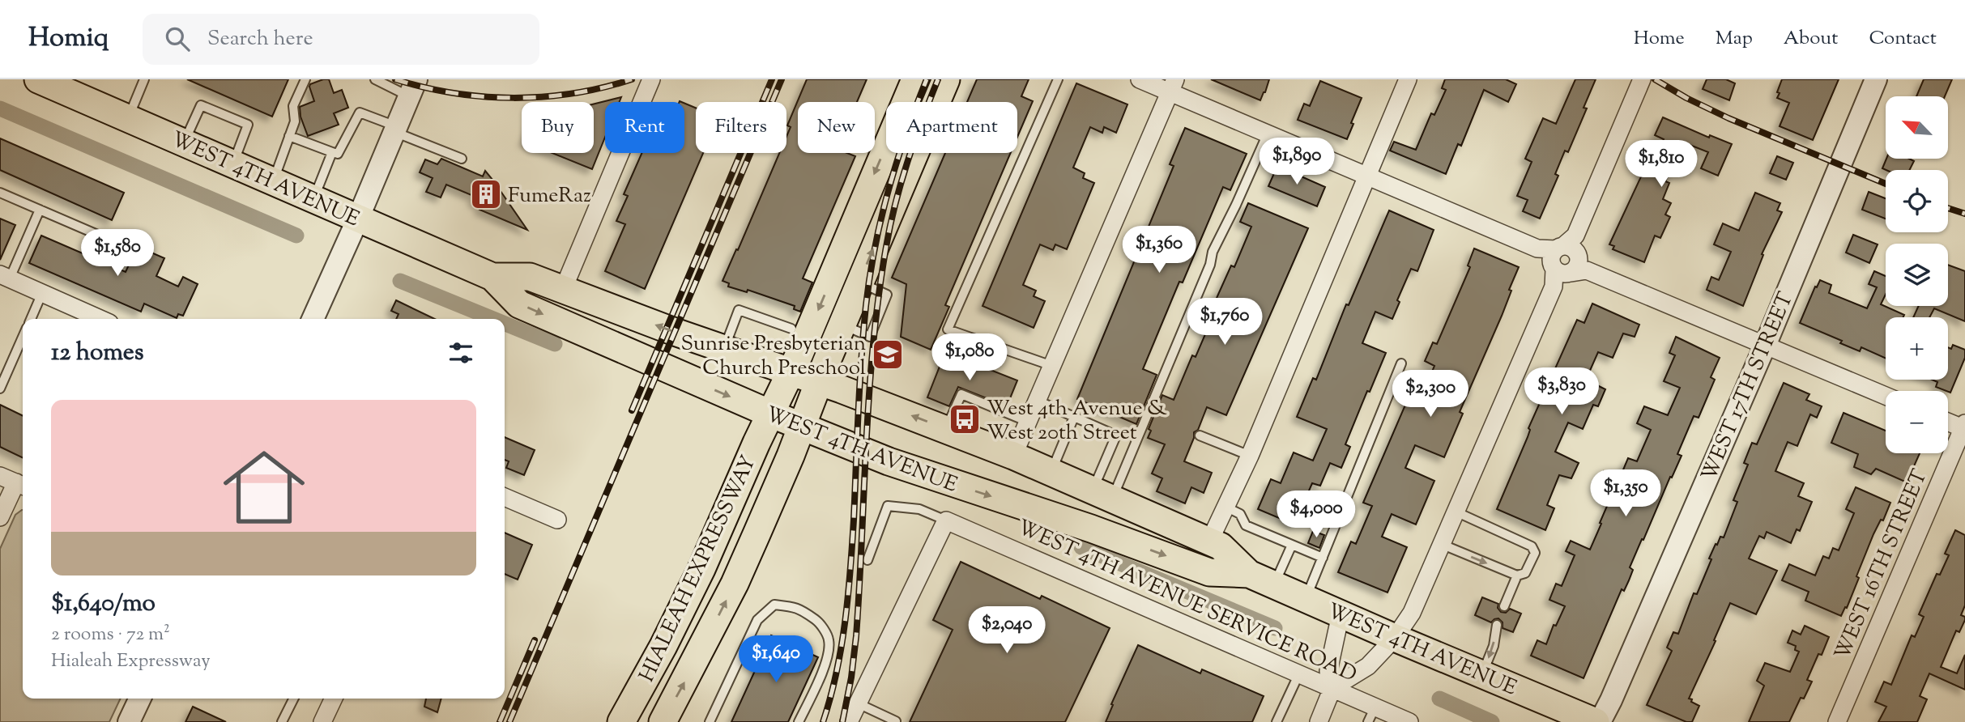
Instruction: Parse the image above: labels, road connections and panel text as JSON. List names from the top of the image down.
{
  "streets": {
    "main road": ["WEST 4TH AVENUE", "HIALEAH EXPRESSWAY"],
    "street": ["WEST 17TH STREET", "WEST 16TH STREET", "WEST 4TH AVENUE SERVICE ROAD"]
  },
  "crossings": [
    ["WEST 4TH AVENUE", "WEST 17TH STREET"],
    ["WEST 4TH AVENUE", "HIALEAH EXPRESSWAY"]
  ],
  "places": {
    "building": ["FumeRaz"],
    "school or university": ["Sunrise Presbyterian Church Preschool"],
    "bus stop": ["West 4th Avenue & West 20th Street"]
  },
  "north": "top left",
  "page": {
    "header": "Homiq",
    "search": "Search here",
    "nav": [
      "Home",
      "Map",
      "About",
      "Contact"
    ],
    "map_buttons": ["+", "−"],
    "chip": [
      "Buy",
      "Rent",
      "Filters",
      "New",
      "Apartment"
    ],
    "price": [
      "$1,890",
      "$1,810",
      "$1,360",
      "$1,580",
      "$1,760",
      "$1,080",
      "$3,830",
      "$2,300",
      "$1,350",
      "$4,000",
      "$2,040",
      "$1,640"
    ],
    "heading": "12 homes",
    "list": [
      {
        "name": "$1,640/mo",
        "note": "2 rooms · 72 m² · Hialeah Expressway"
      }
    ]
  }
}
